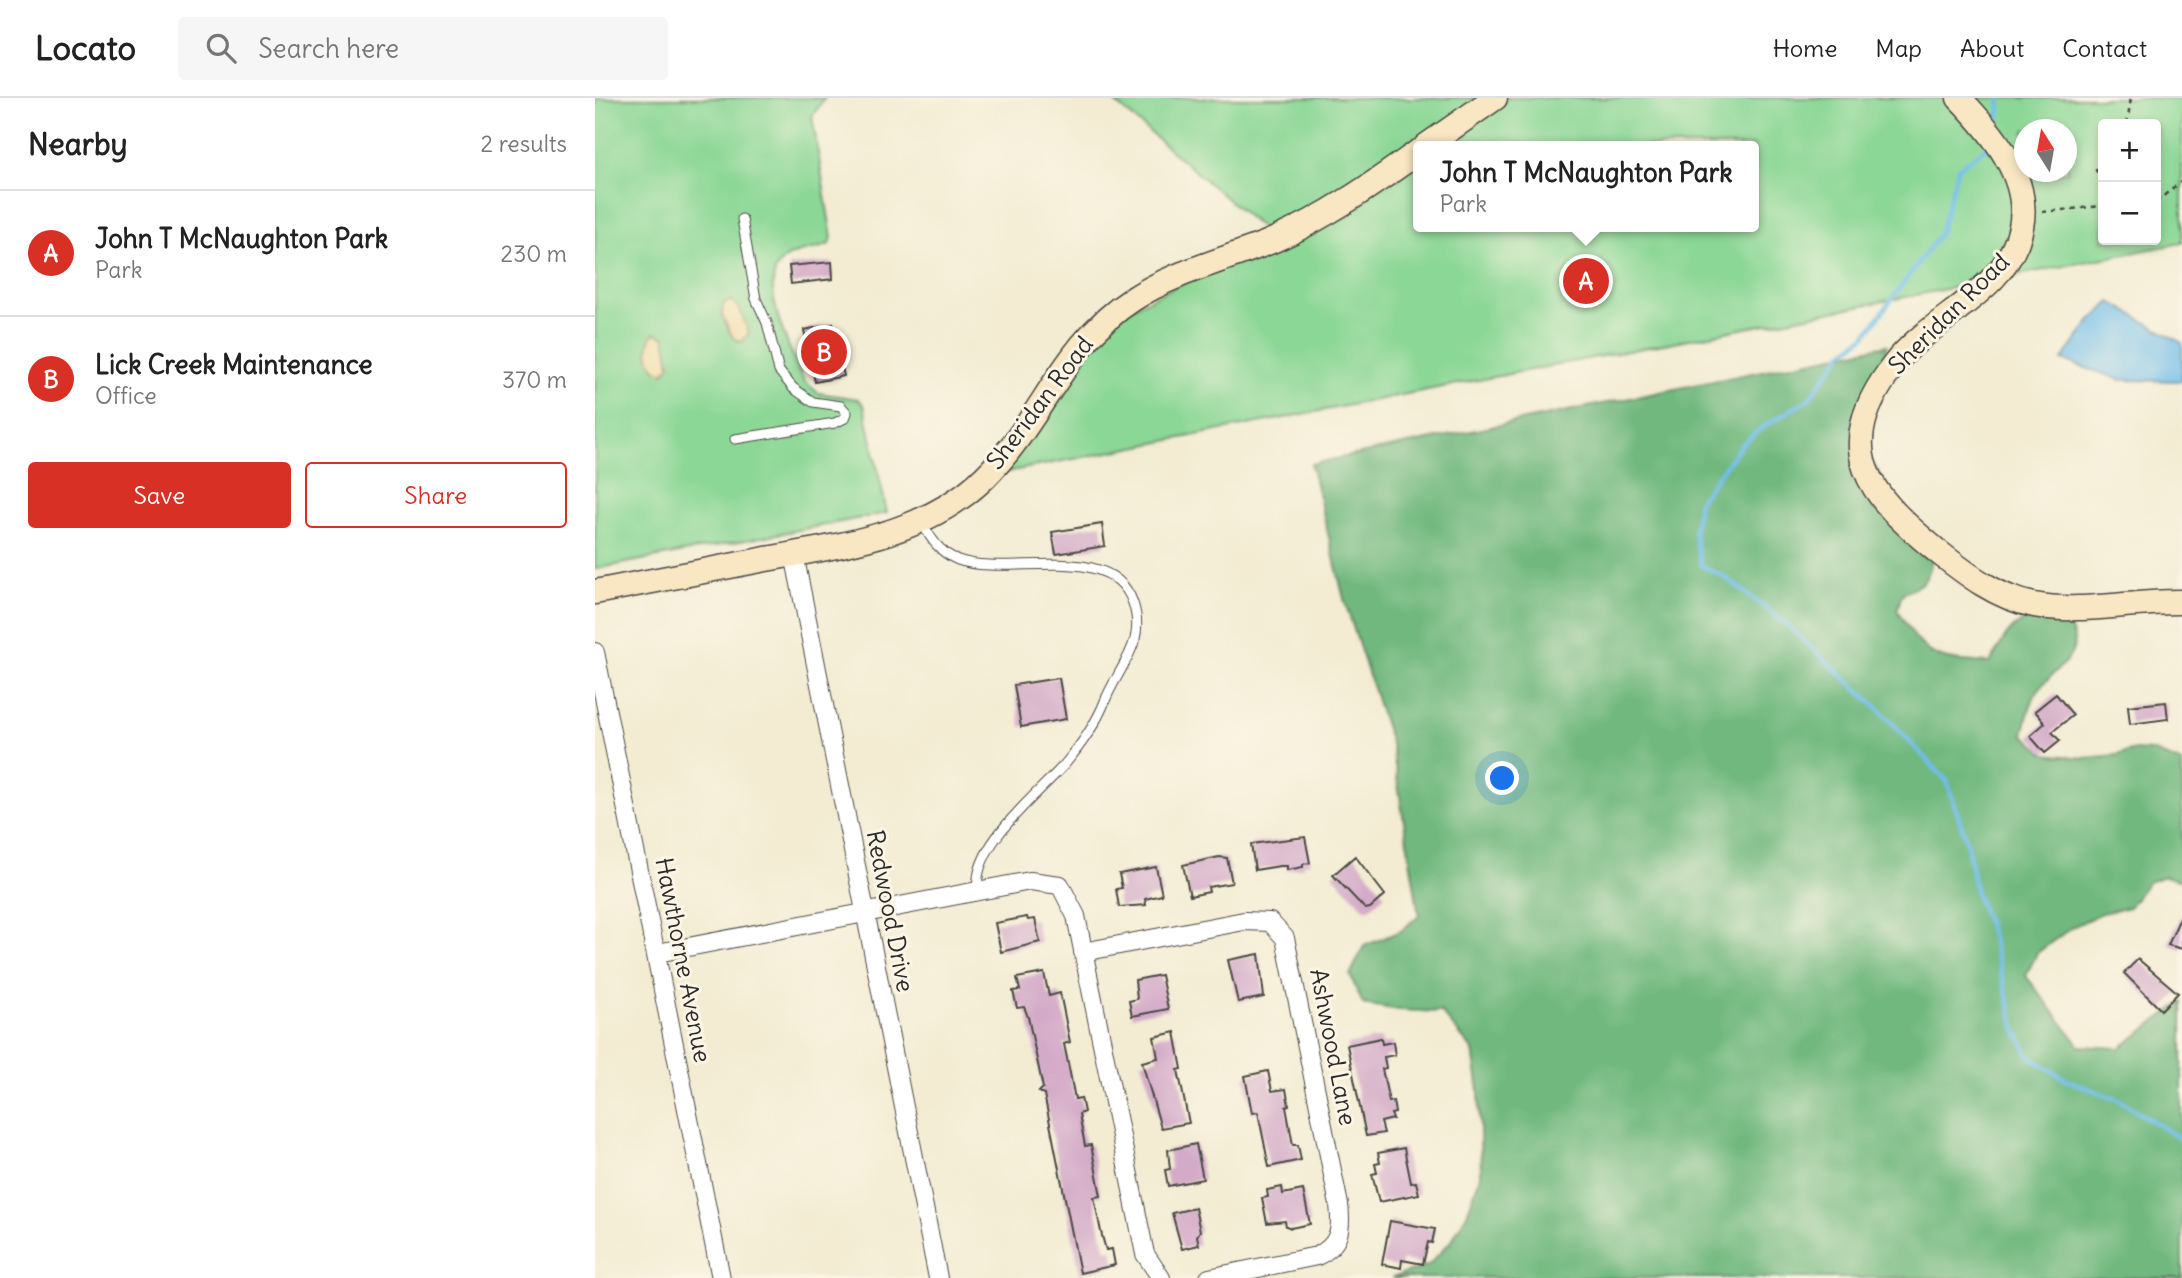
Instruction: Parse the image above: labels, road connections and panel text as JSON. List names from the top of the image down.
{
  "streets": {
    "street": [
      "Sheridan Road",
      "Redwood Drive",
      "Hawthorne Avenue",
      "Ashwood Lane"
    ]
  },
  "crossings": [
    ["Sheridan Road", "Redwood Drive"]
  ],
  "north": "top",
  "page": {
    "header": "Locato",
    "search": "Search here",
    "nav": [
      "Home",
      "Map",
      "About",
      "Contact"
    ],
    "heading": ["Nearby", "2 results"],
    "map_buttons": ["+", "−"],
    "popup": ["John T McNaughton Park", "Park"],
    "list": [
      {
        "mark": "A",
        "name": "John T McNaughton Park",
        "note": "Park",
        "value": "230 m"
      },
      {
        "mark": "B",
        "name": "Lick Creek Maintenance",
        "note": "Office",
        "value": "370 m"
      }
    ],
    "pins": ["A", "B"],
    "buttons": ["Save", "Share"]
  }
}
